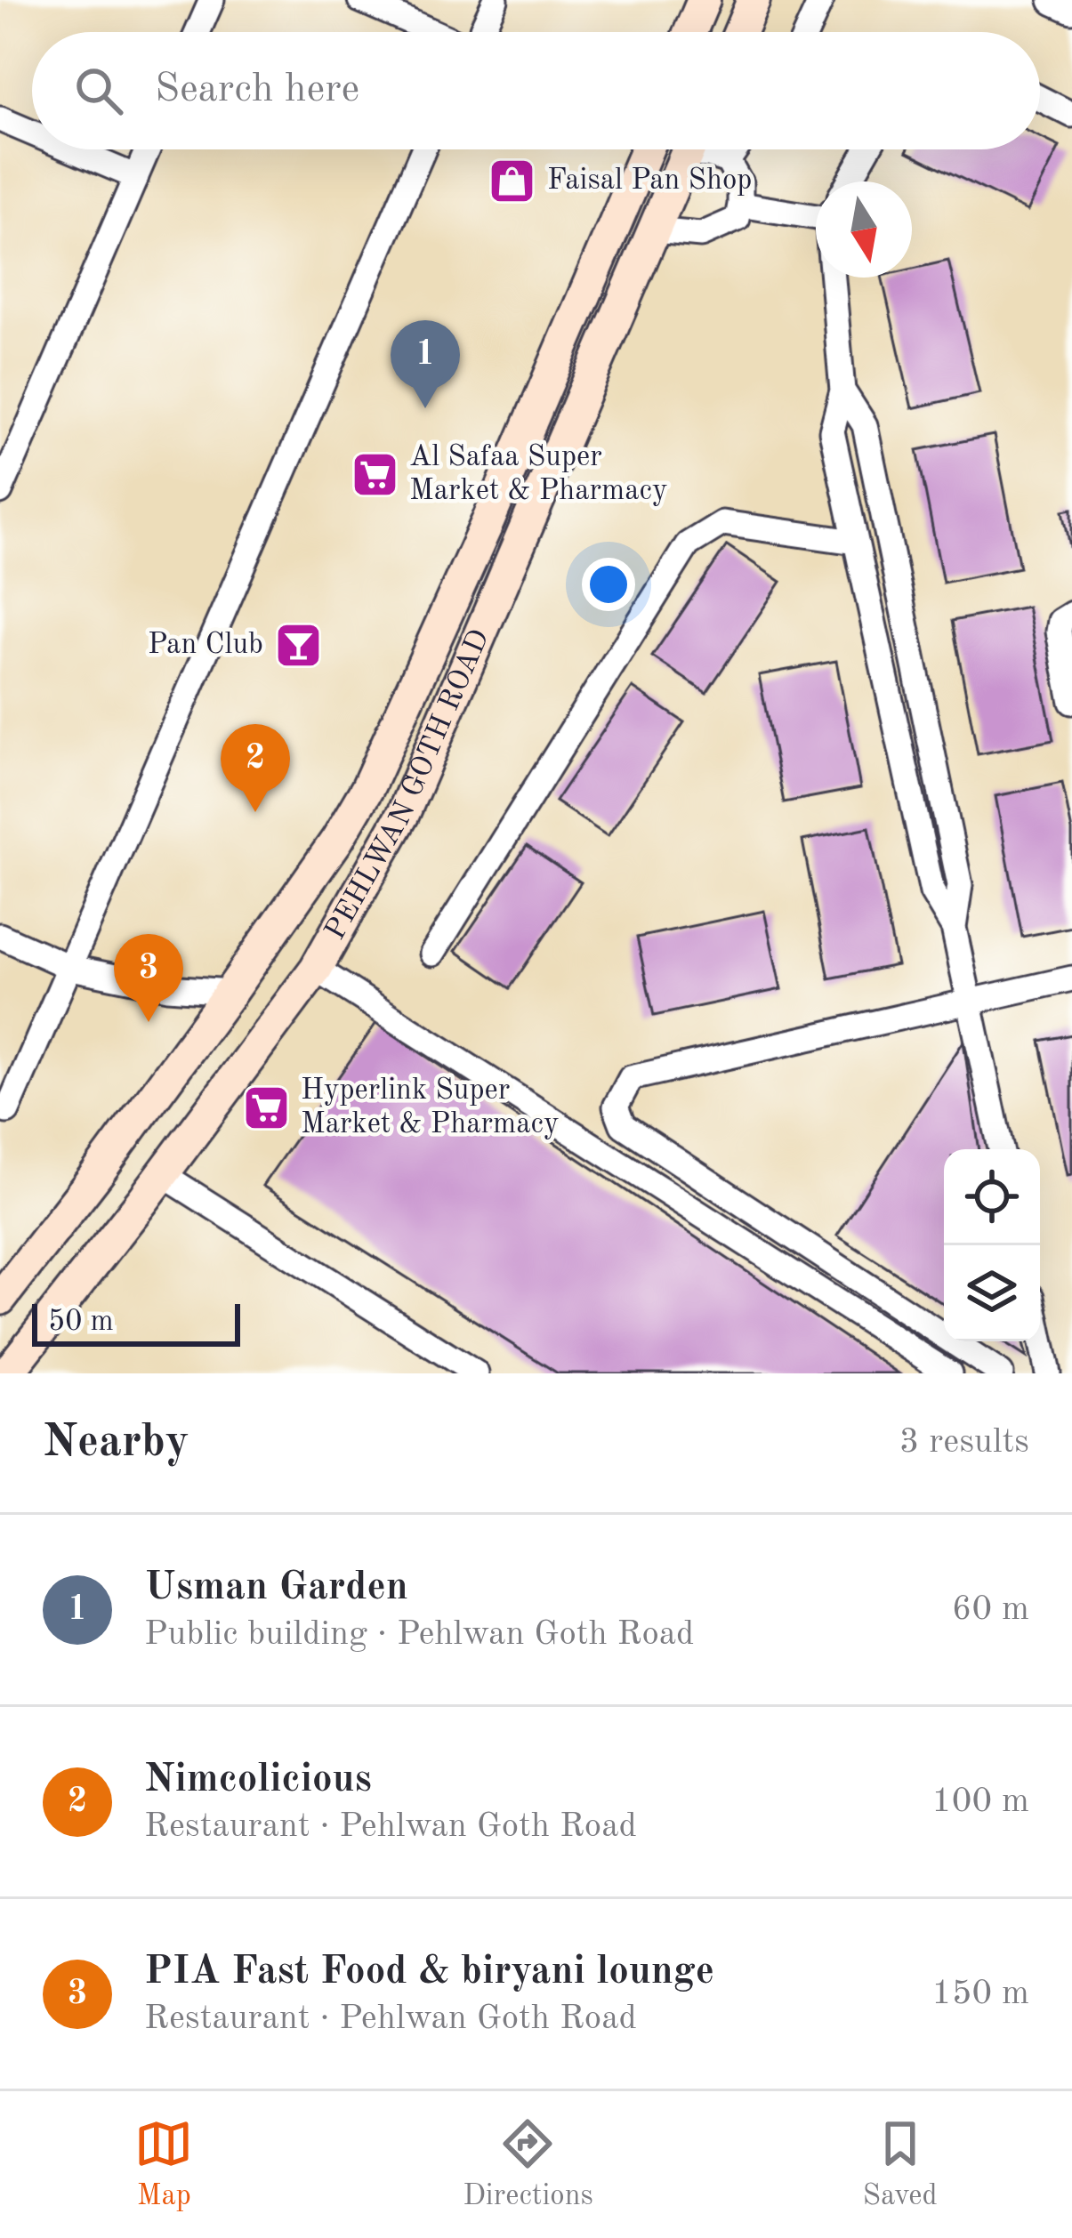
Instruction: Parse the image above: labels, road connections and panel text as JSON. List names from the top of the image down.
{
  "streets": {
    "main road": ["PEHLWAN GOTH ROAD"]
  },
  "places": {
    "shop": ["Faisal Pan Shop"],
    "supermarket": ["Al Safaa Super Market & Pharmacy", "Hyperlink Super Market & Pharmacy"],
    "bar": ["Pan Club"]
  },
  "scale_bar": "50 m",
  "north": "bottom",
  "page": {
    "search": "Search here",
    "pins": ["1", "2", "3"],
    "scale": "50 m",
    "heading": ["Nearby", "3 results"],
    "list": [
      {
        "mark": "1",
        "name": "Usman Garden",
        "note": "Public building · Pehlwan Goth Road",
        "value": "60 m"
      },
      {
        "mark": "2",
        "name": "Nimcolicious",
        "note": "Restaurant · Pehlwan Goth Road",
        "value": "100 m"
      },
      {
        "mark": "3",
        "name": "PIA Fast Food & biryani lounge",
        "note": "Restaurant · Pehlwan Goth Road",
        "value": "150 m"
      }
    ],
    "nav": ["Map", "Directions", "Saved"]
  }
}
